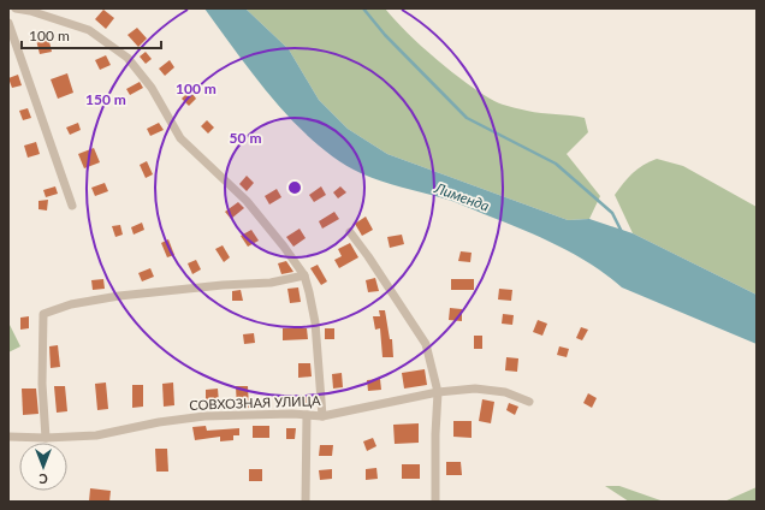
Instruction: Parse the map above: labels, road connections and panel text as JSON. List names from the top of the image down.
{
  "streets": {
    "street": ["СОВХОЗНАЯ УЛИЦА"]
  },
  "water": ["Лименда"],
  "scale_bar": "100 m",
  "north": "bottom",
  "rings": ["100 m", "150 m", "50 m"]
}
